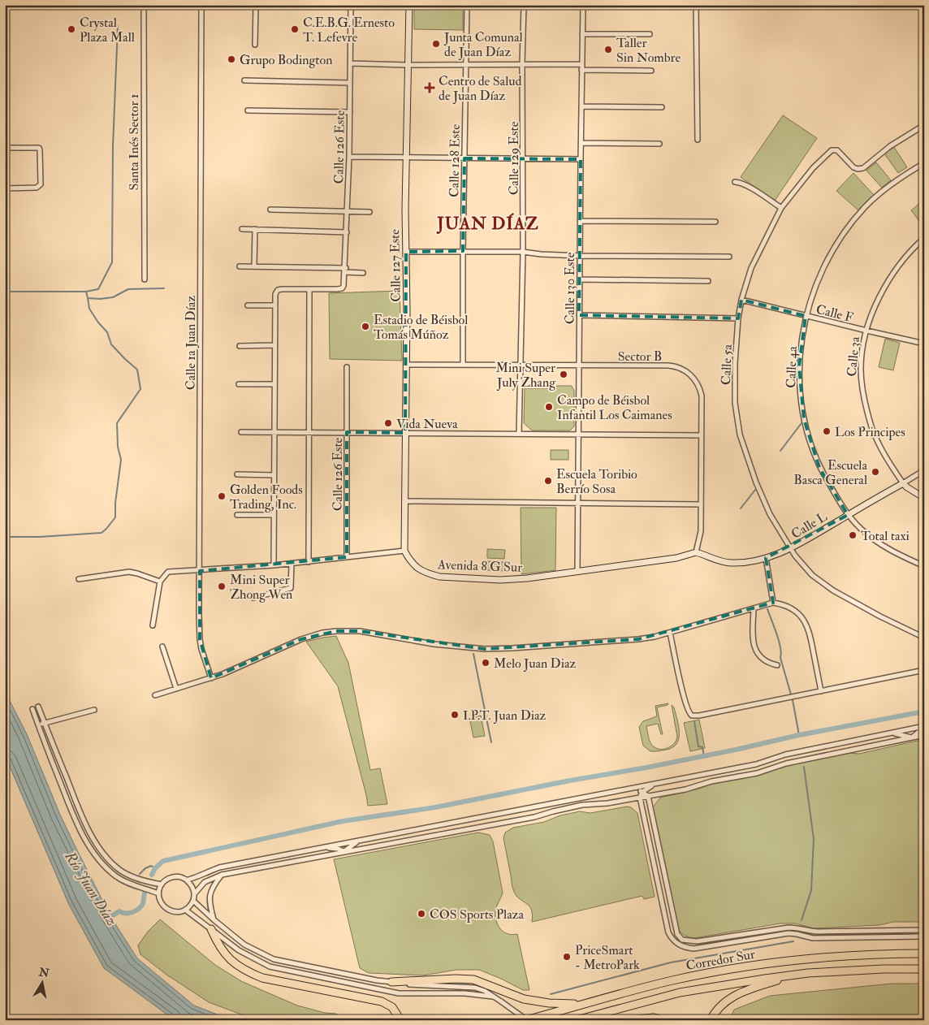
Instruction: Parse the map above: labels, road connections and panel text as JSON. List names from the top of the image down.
{
  "streets": {
    "highway": ["Corredor Sur"],
    "street": [
      "Santa Inés Sector 1",
      "Calle 126 Este",
      "Calle 129 Este",
      "Calle 128 Este",
      "Calle 127 Este",
      "Calle 130 Este",
      "Calle F",
      "Calle 1a Juan Díaz",
      "Sector B",
      "Calle 3a",
      "Calle 5a",
      "Calle 4a",
      "Calle L",
      "Avenida 8 G Sur"
    ]
  },
  "crossings": [
    ["Calle 129 Este", "Sector B"],
    ["Calle 128 Este", "Sector B"],
    ["Calle 127 Este", "Sector B"],
    ["Calle 127 Este", "Avenida 8 G Sur"],
    ["Calle 130 Este", "Sector B"],
    ["Calle 130 Este", "Avenida 8 G Sur"],
    ["Calle F", "Calle 3a"],
    ["Calle F", "Calle 5a"],
    ["Calle F", "Calle 4a"],
    ["Sector B", "Calle L"],
    ["Sector B", "Avenida 8 G Sur"],
    ["Calle 3a", "Calle L"],
    ["Calle 5a", "Calle L"],
    ["Calle 4a", "Calle L"],
    ["Calle L", "Avenida 8 G Sur"]
  ],
  "districts": ["JUAN DÍAZ"],
  "water": ["Río Juan Díaz"],
  "places": {
    "other": [
      "Crystal Plaza Mall",
      "C.E.B.G. Ernesto T. Lefevre",
      "Junta Comunal de Juan Díaz",
      "Taller Sin Nombre",
      "Grupo Bodington",
      "Estadio de Béisbol Tomás Múñoz",
      "Mini Super July Zhang",
      "Campo de Béisbol Infantil Los Caimanes",
      "Vida Nueva",
      "Los Principes",
      "Escuela Basca General",
      "Escuela Toribio Berrío Sosa",
      "Golden Foods Trading, Inc.",
      "Total taxi",
      "Mini Super Zhong Wen",
      "Melo Juan Diaz",
      "I.P.T. Juan Diaz",
      "COS Sports Plaza",
      "PriceSmart - MetroPark"
    ],
    "health": ["Centro de Salud de Juan Díaz"]
  },
  "north": "top"
}
